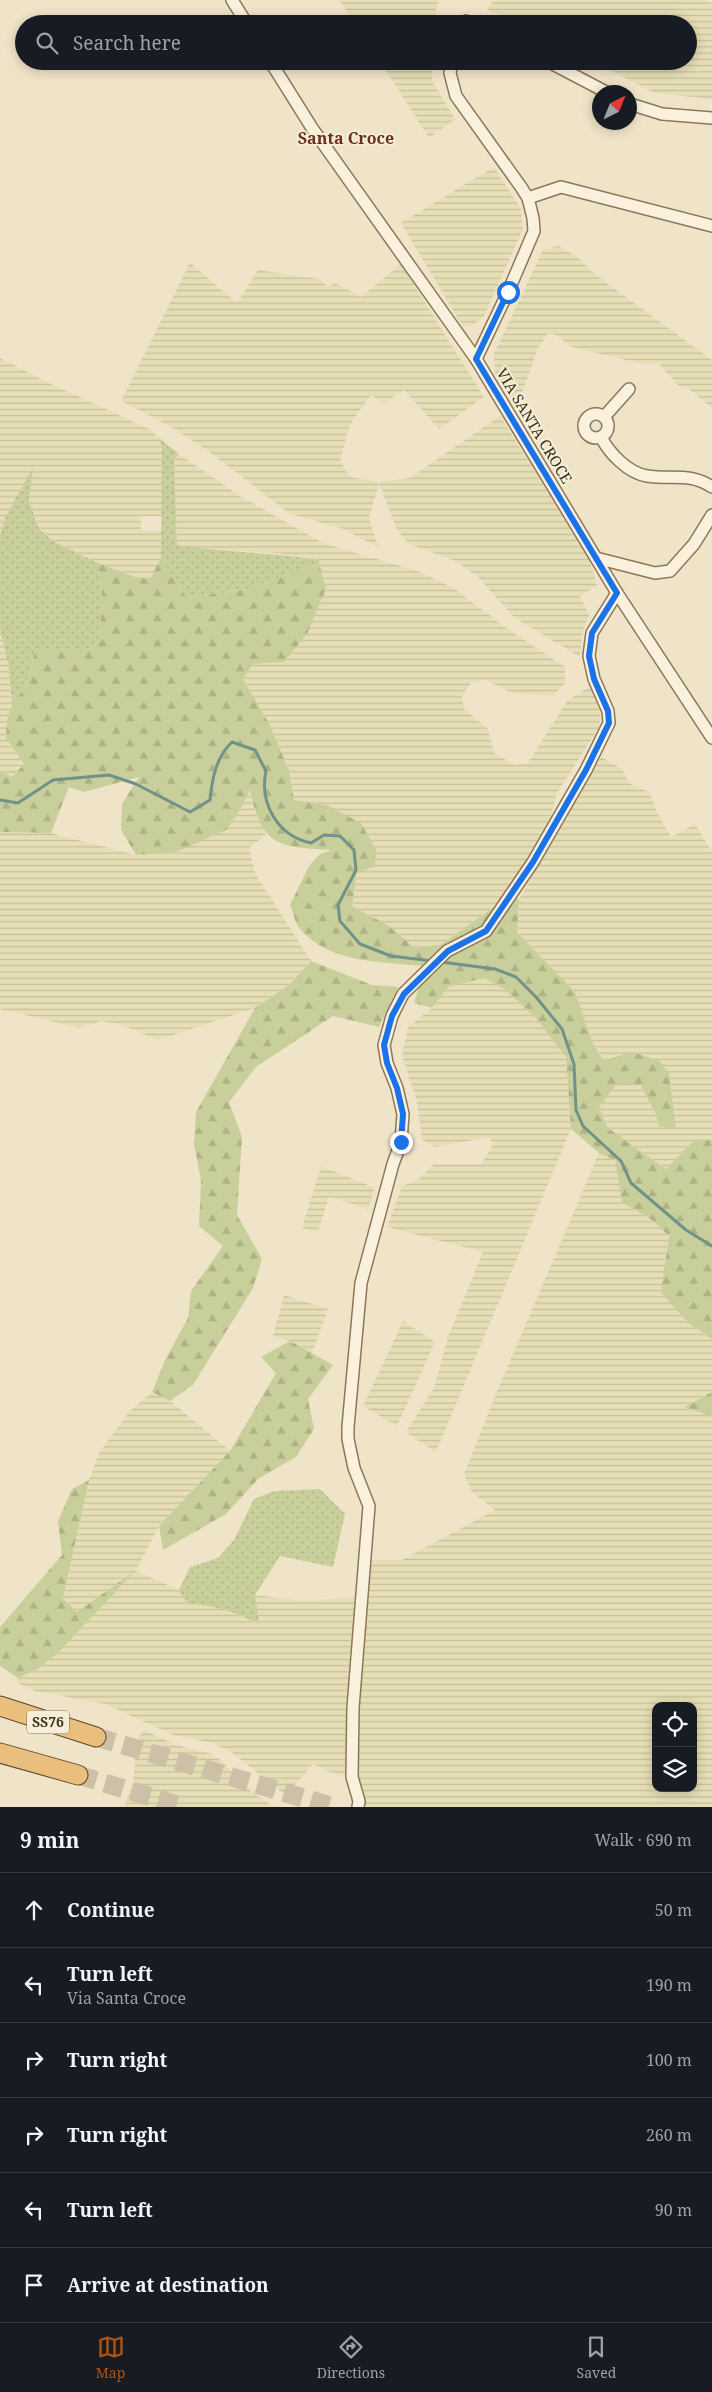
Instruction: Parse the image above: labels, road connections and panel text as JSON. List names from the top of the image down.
{
  "streets": {
    "highway": ["SS76"],
    "street": ["VIA SANTA CROCE"]
  },
  "districts": ["Santa Croce"],
  "north": "top right",
  "page": {
    "search": "Search here",
    "heading": ["9 min", "Walk · 690 m"],
    "list": [
      ["Continue", "50 m"],
      ["Turn left", "Via Santa Croce", "190 m"],
      ["Turn right", "100 m"],
      ["Turn right", "260 m"],
      ["Turn left", "90 m"],
      "Arrive at destination"
    ],
    "nav": ["Map", "Directions", "Saved"]
  }
}
